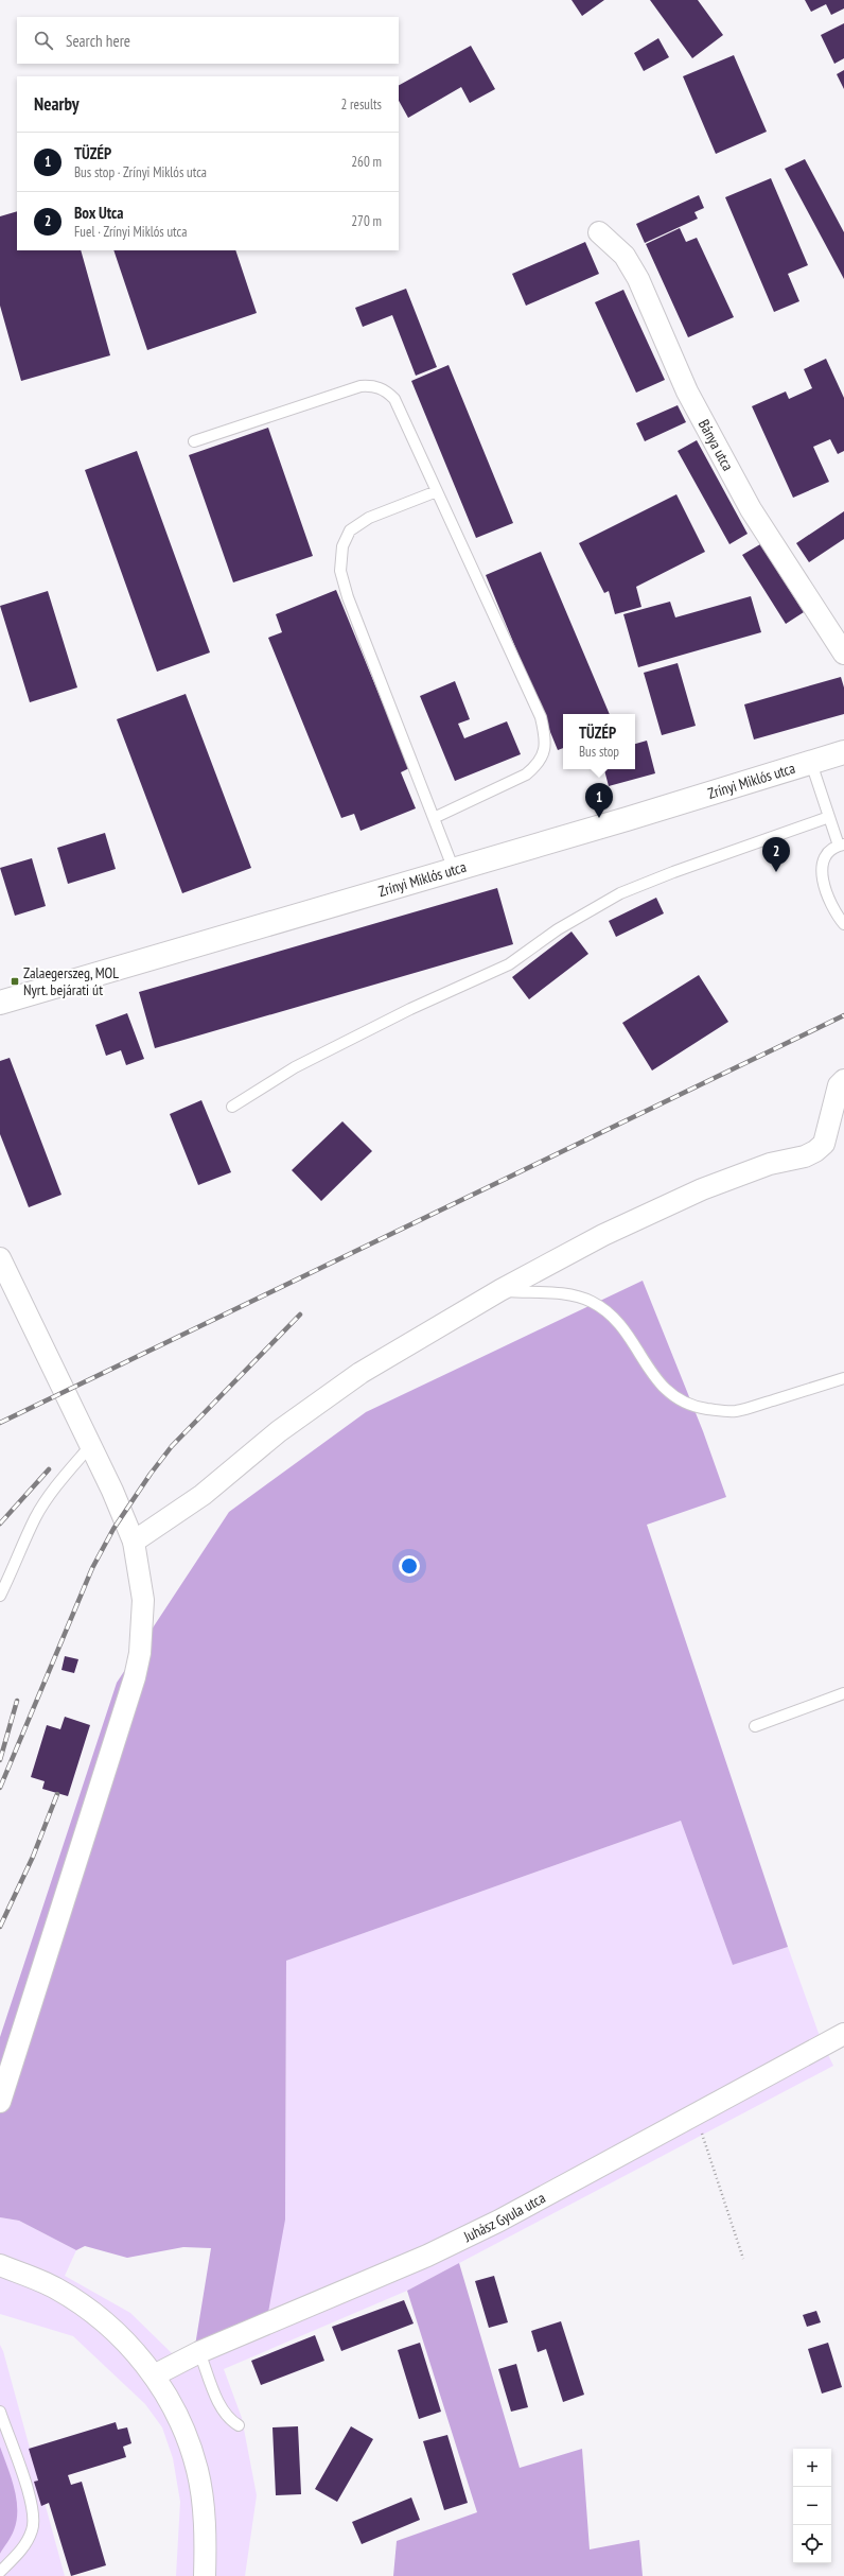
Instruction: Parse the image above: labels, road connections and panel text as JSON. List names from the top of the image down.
{
  "streets": {
    "main road": ["Zrínyi Miklós utca"],
    "street": ["Bánya utca", "Juhász Gyula utca"]
  },
  "places": {
    "transit": ["Zalaegerszeg, MOL Nyrt. bejárati út"]
  },
  "page": {
    "search": "Search here",
    "heading": ["Nearby", "2 results"],
    "list": [
      {
        "mark": "1",
        "name": "TÜZÉP",
        "note": "Bus stop · Zrínyi Miklós utca",
        "value": "260 m"
      },
      {
        "mark": "2",
        "name": "Box Utca",
        "note": "Fuel · Zrínyi Miklós utca",
        "value": "270 m"
      }
    ],
    "popup": ["TÜZÉP", "Bus stop"],
    "pins": ["1", "2"],
    "map_buttons": ["+", "−"]
  }
}
